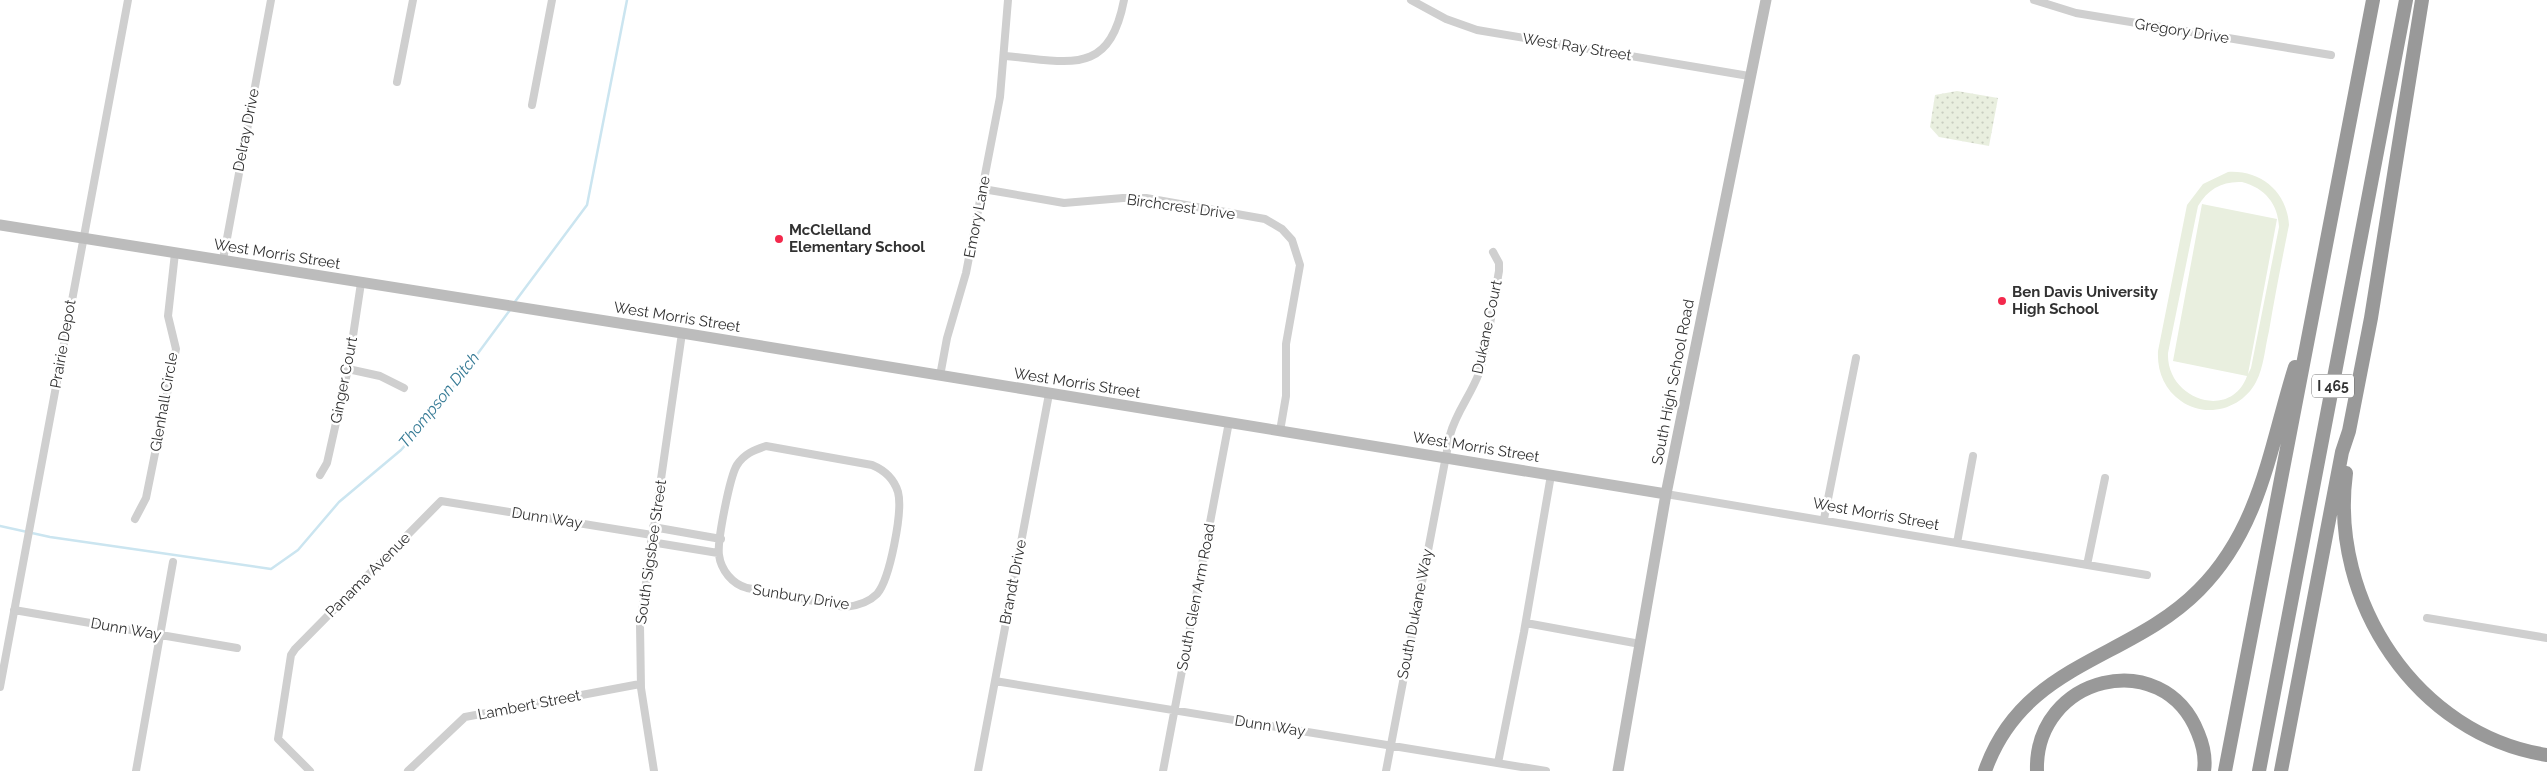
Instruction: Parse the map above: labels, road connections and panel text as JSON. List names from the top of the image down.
{
  "streets": {
    "highway": ["I 465"],
    "street": [
      "Gregory Drive",
      "West Ray Street",
      "Delray Drive",
      "Birchcrest Drive",
      "Emory Lane",
      "West Morris Street",
      "Dukane Court",
      "Prairie Depot",
      "Ginger Court",
      "South High School Road",
      "Glenhall Circle",
      "Dunn Way",
      "South Sigsbee Street",
      "Panama Avenue",
      "Brandt Drive",
      "Sunbury Drive",
      "South Glen Arm Road",
      "South Dukane Way",
      "Lambert Street"
    ]
  },
  "crossings": [
    ["West Ray Street", "South High School Road"],
    ["Delray Drive", "West Morris Street"],
    ["Birchcrest Drive", "Emory Lane"],
    ["Birchcrest Drive", "West Morris Street"],
    ["Emory Lane", "West Morris Street"],
    ["West Morris Street", "Dukane Court"],
    ["West Morris Street", "Prairie Depot"],
    ["West Morris Street", "Ginger Court"],
    ["West Morris Street", "South High School Road"],
    ["West Morris Street", "Glenhall Circle"],
    ["West Morris Street", "South Sigsbee Street"],
    ["West Morris Street", "Brandt Drive"],
    ["West Morris Street", "South Glen Arm Road"],
    ["West Morris Street", "South Dukane Way"],
    ["Dukane Court", "South Dukane Way"],
    ["Prairie Depot", "Dunn Way"],
    ["Dunn Way", "South Sigsbee Street"],
    ["Dunn Way", "Panama Avenue"],
    ["Dunn Way", "Brandt Drive"],
    ["Dunn Way", "South Glen Arm Road"],
    ["Dunn Way", "South Dukane Way"],
    ["South Sigsbee Street", "Lambert Street"]
  ],
  "water": ["Thompson Ditch"],
  "places": ["McClelland Elementary School", "Ben Davis University High School"]
}
